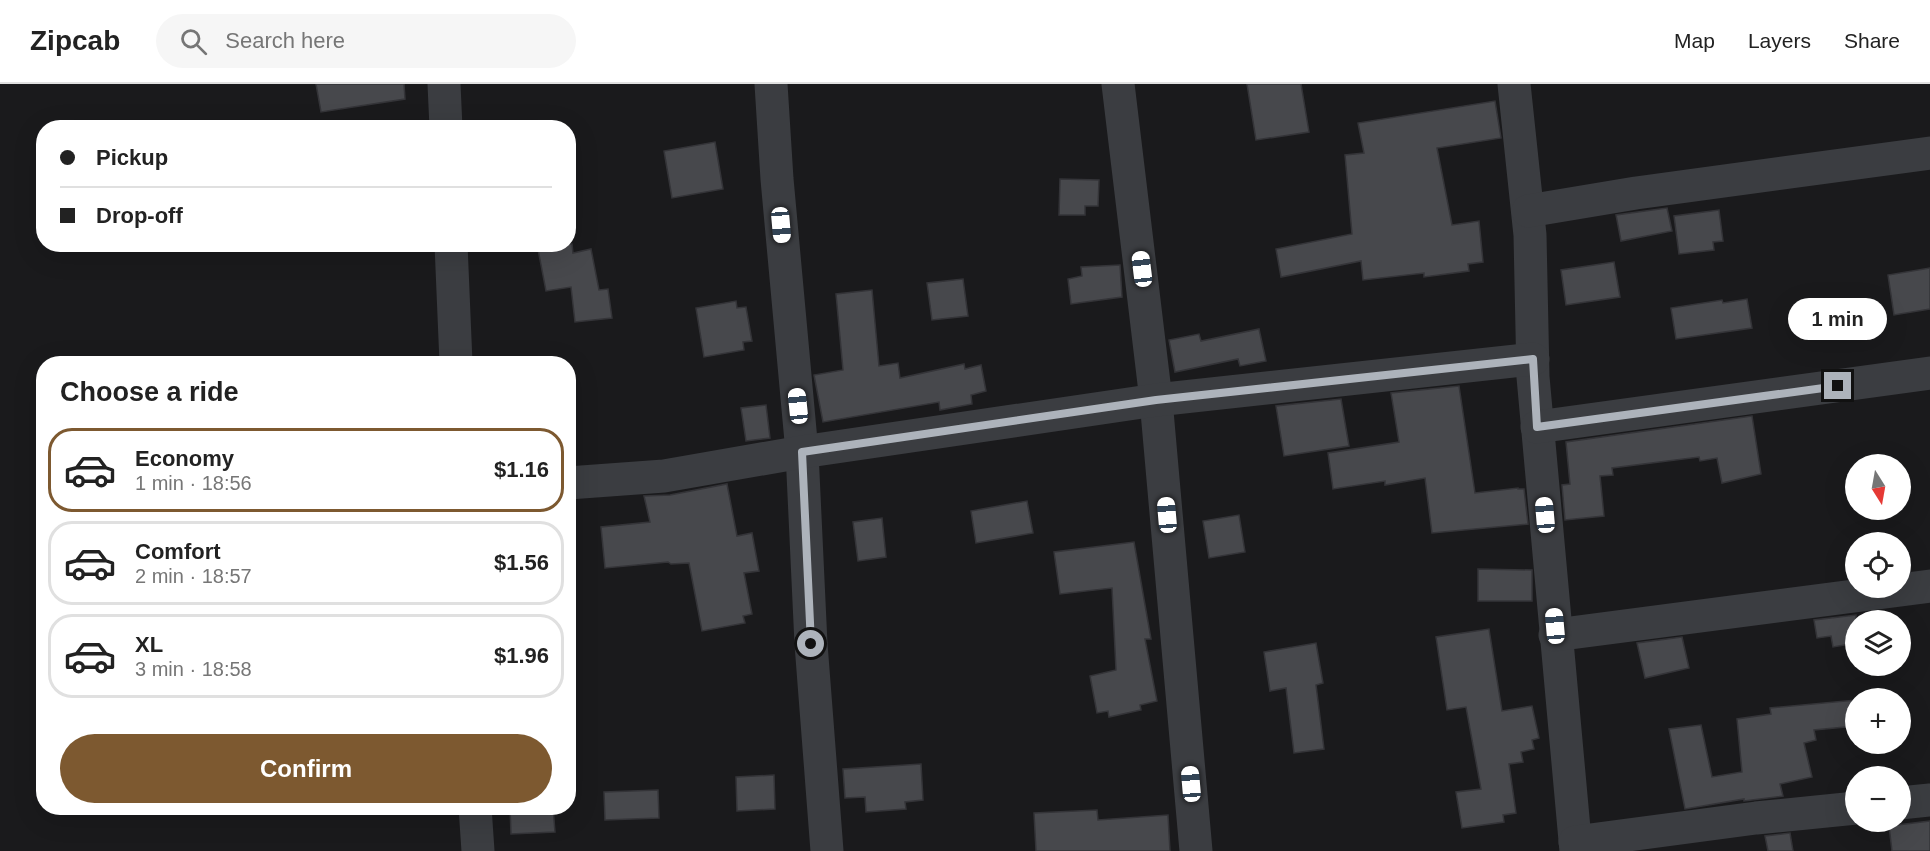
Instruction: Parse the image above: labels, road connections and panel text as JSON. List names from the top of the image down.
{
  "north": "bottom",
  "page": {
    "header": "Zipcab",
    "search": "Search here",
    "nav": ["Map", "Layers", "Share"],
    "banner": ["Pickup", "Drop-off"],
    "bubble": "1 min",
    "heading": "Choose a ride",
    "list": [
      {
        "name": "Economy",
        "note": "1 min · 18:56",
        "value": "$1.16"
      },
      {
        "name": "Comfort",
        "note": "2 min · 18:57",
        "value": "$1.56"
      },
      {
        "name": "XL",
        "note": "3 min · 18:58",
        "value": "$1.96"
      }
    ],
    "map_buttons": ["+", "−"],
    "buttons": "Confirm"
  }
}
